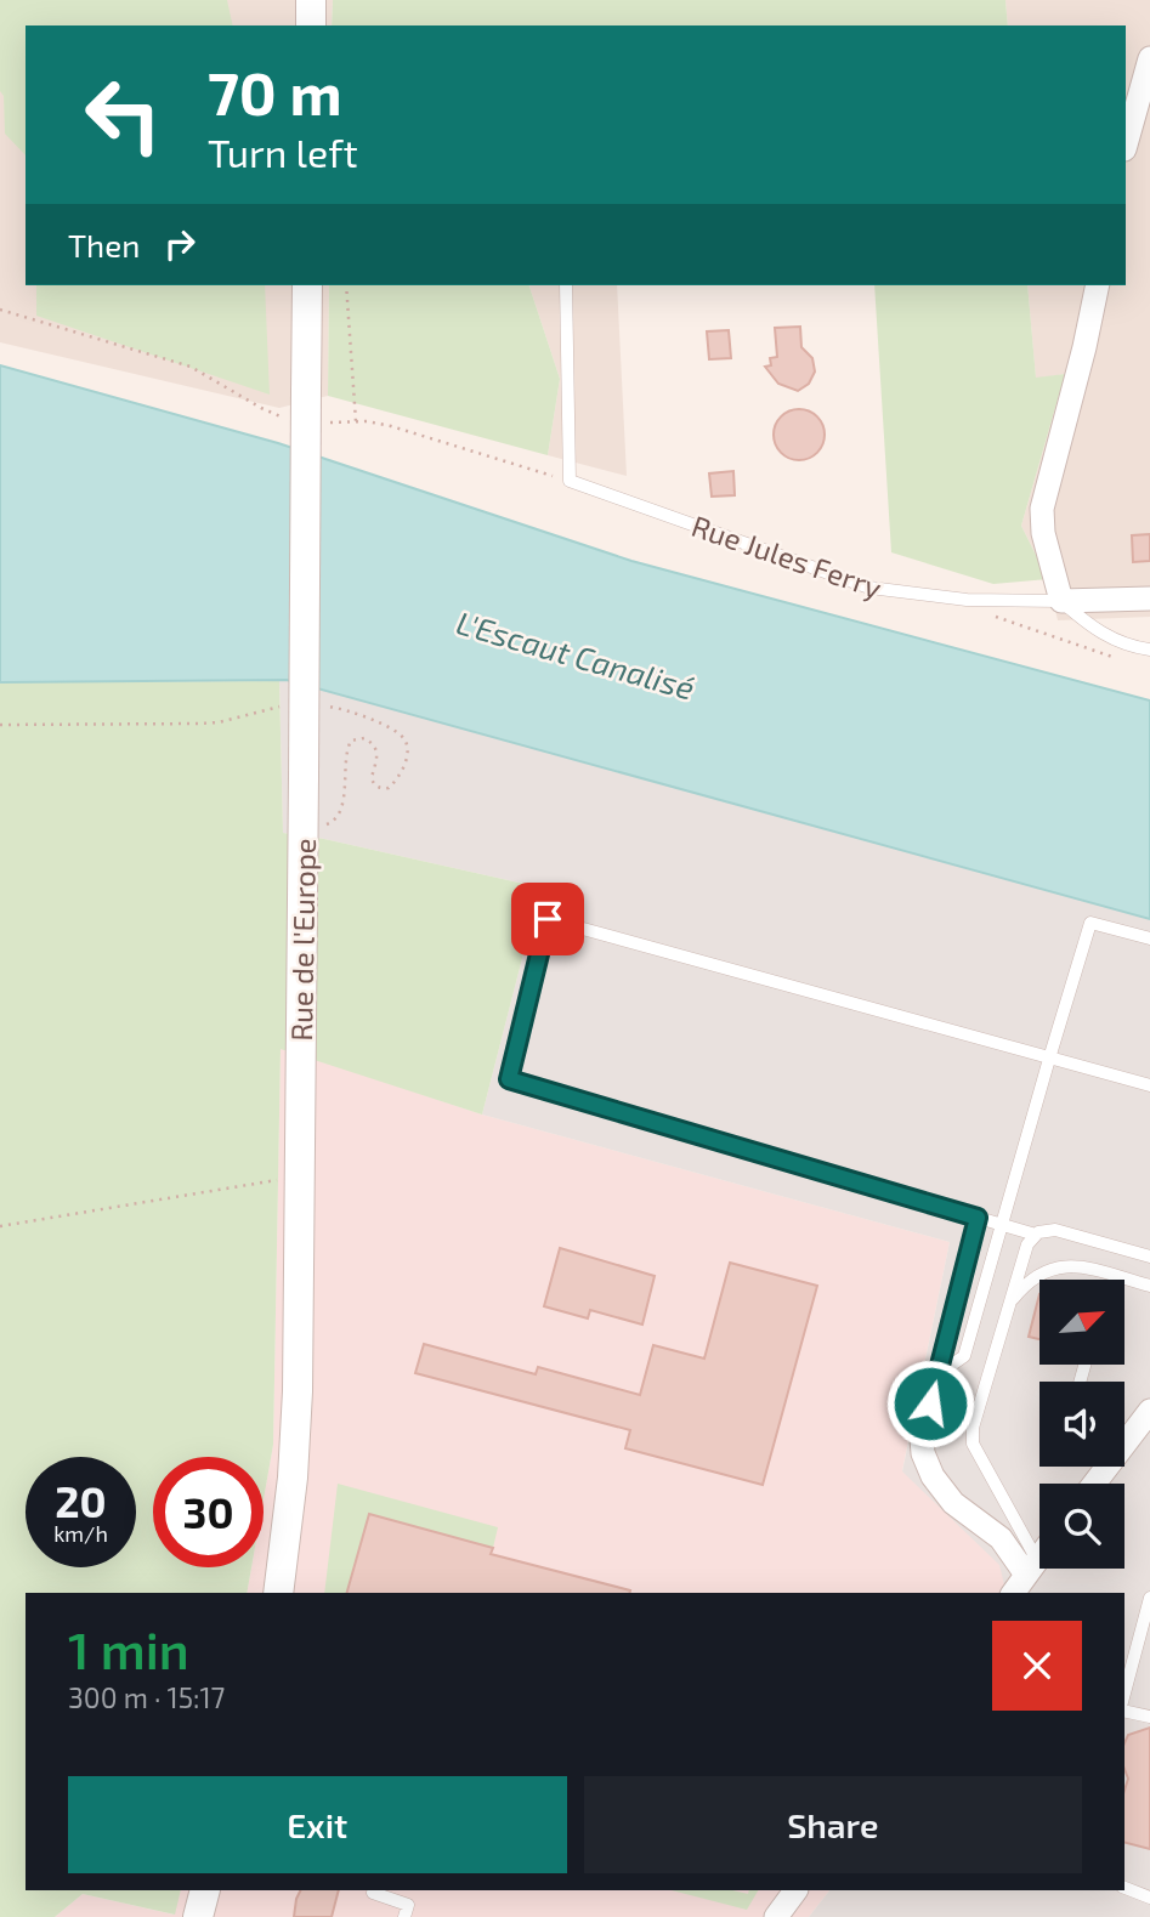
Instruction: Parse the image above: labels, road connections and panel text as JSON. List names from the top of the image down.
{
  "streets": {
    "street": ["Rue de l'Europe"],
    "lane": ["Rue Jules Ferry"]
  },
  "water": ["L'Escaut Canalisé"],
  "north": "top right",
  "page": {
    "turn": ["70 m", "Turn left"],
    "then": "Then",
    "speed": "20 km/h",
    "limit": "30",
    "heading": ["1 min", "300 m · 15:17"],
    "buttons": ["Exit", "Share"]
  }
}
